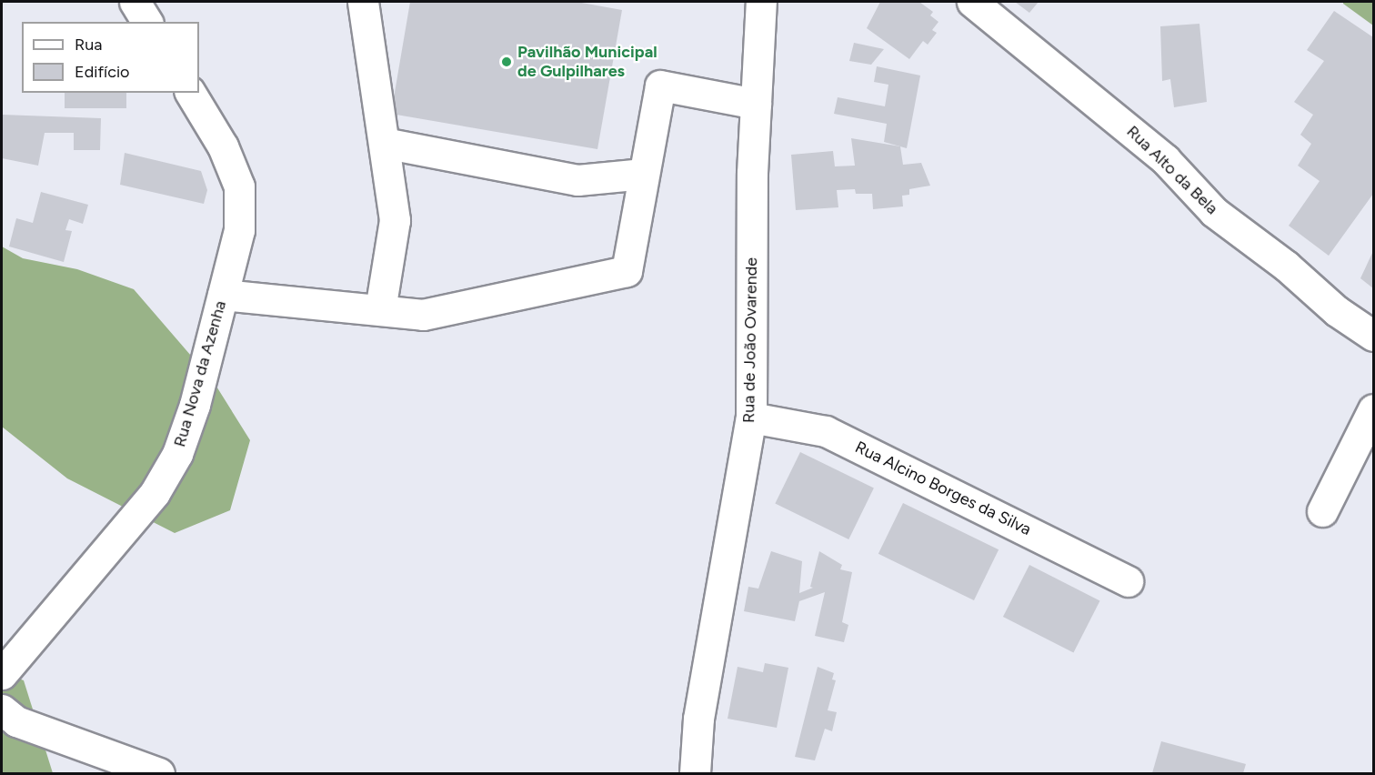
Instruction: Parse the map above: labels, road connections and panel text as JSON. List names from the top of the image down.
{
  "streets": {
    "street": [
      "Rua Alto da Bela",
      "Rua de João Ovarende",
      "Rua Nova da Azenha",
      "Rua Alcino Borges da Silva"
    ]
  },
  "crossings": [
    ["Rua de João Ovarende", "Rua Alcino Borges da Silva"]
  ],
  "places": ["Pavilhão Municipal de Gulpilhares"],
  "legend": ["Rua", "Edifício"]
}
